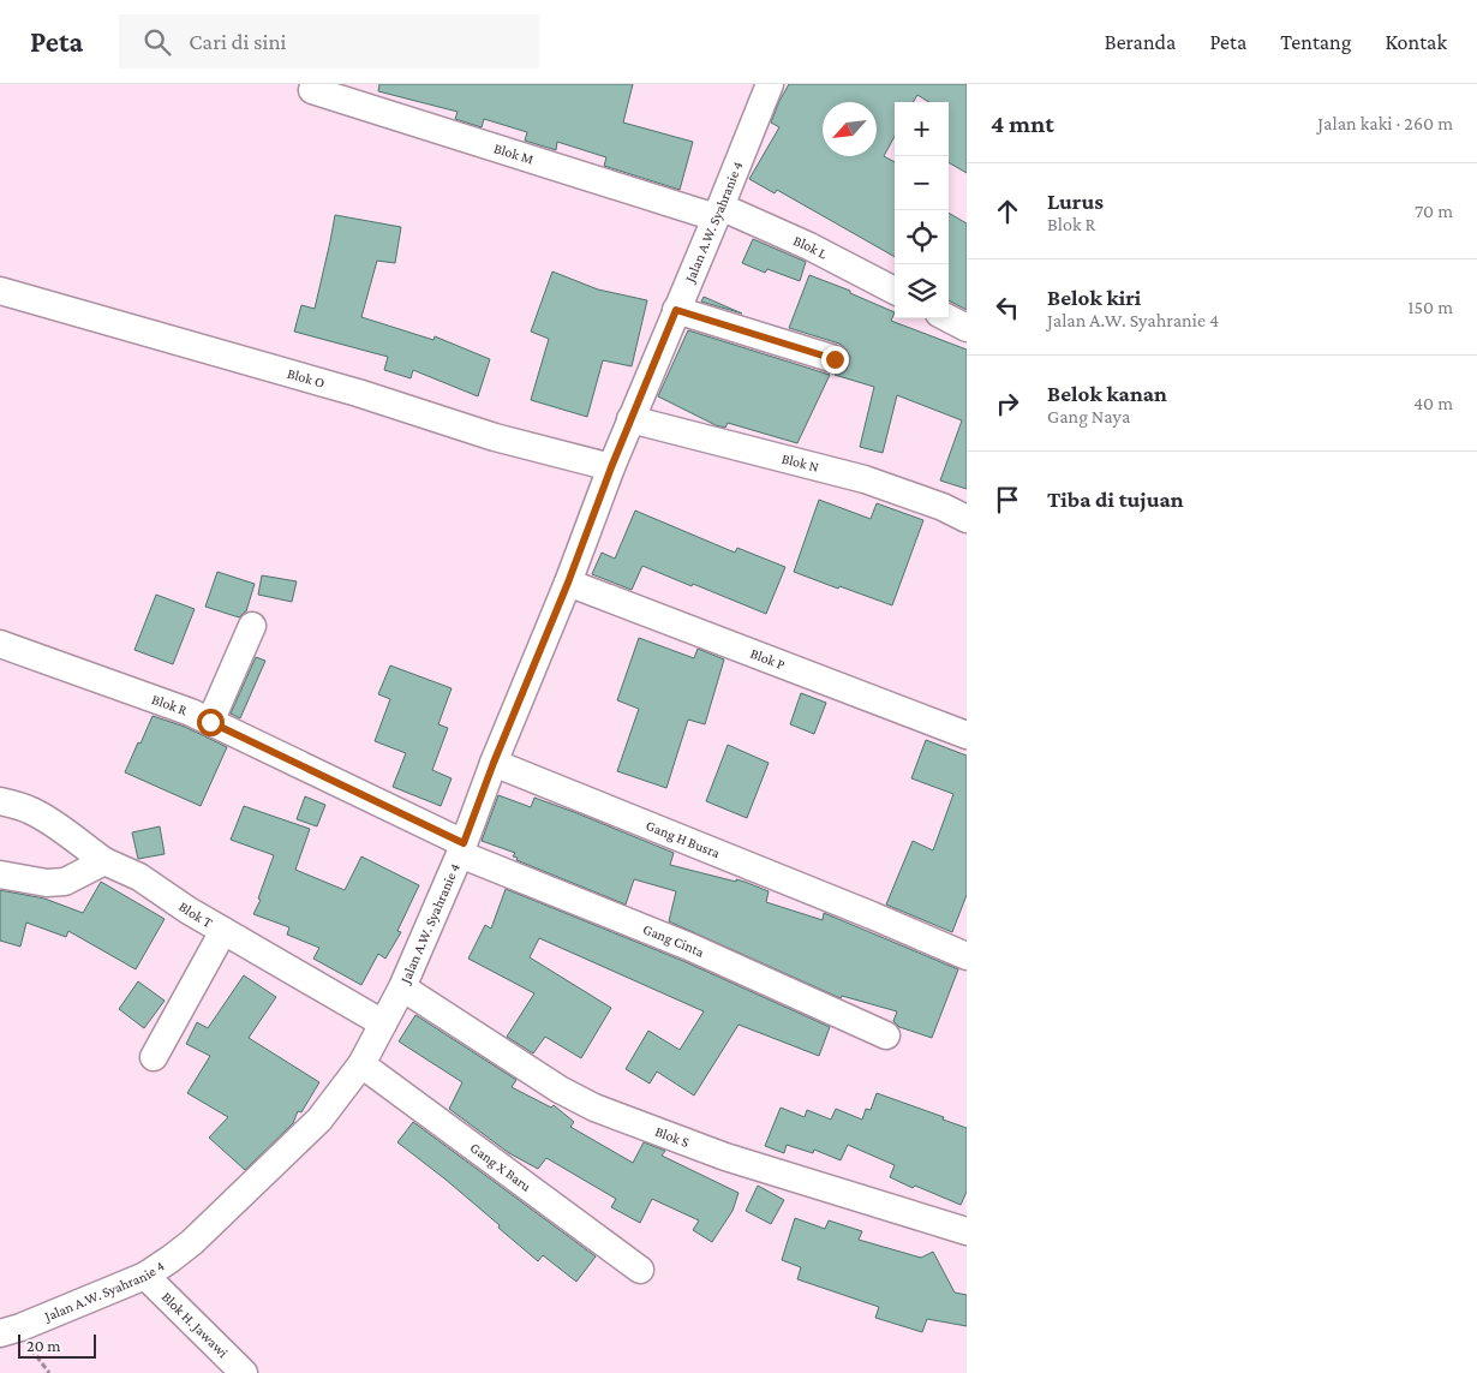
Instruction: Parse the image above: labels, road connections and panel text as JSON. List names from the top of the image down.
{
  "streets": {
    "street": [
      "Blok M",
      "Jalan A.W. Syahranie 4",
      "Blok L",
      "Blok O",
      "Blok N",
      "Blok P",
      "Blok R",
      "Gang H Busra",
      "Blok T",
      "Gang Cinta",
      "Blok S",
      "Gang X Baru",
      "Blok H. Jawawi"
    ]
  },
  "crossings": [
    ["Blok M", "Jalan A.W. Syahranie 4"],
    ["Blok M", "Blok L"],
    ["Jalan A.W. Syahranie 4", "Blok L"],
    ["Jalan A.W. Syahranie 4", "Blok O"],
    ["Jalan A.W. Syahranie 4", "Blok N"],
    ["Jalan A.W. Syahranie 4", "Blok P"],
    ["Jalan A.W. Syahranie 4", "Blok R"],
    ["Jalan A.W. Syahranie 4", "Gang H Busra"],
    ["Jalan A.W. Syahranie 4", "Blok T"],
    ["Jalan A.W. Syahranie 4", "Gang Cinta"],
    ["Jalan A.W. Syahranie 4", "Blok S"],
    ["Jalan A.W. Syahranie 4", "Gang X Baru"],
    ["Jalan A.W. Syahranie 4", "Blok H. Jawawi"],
    ["Blok R", "Gang Cinta"]
  ],
  "scale_bar": "20 m",
  "north": "bottom left",
  "page": {
    "header": "Peta",
    "search": "Cari di sini",
    "nav": [
      "Beranda",
      "Peta",
      "Tentang",
      "Kontak"
    ],
    "heading": ["4 mnt", "Jalan kaki · 260 m"],
    "map_buttons": ["+", "−"],
    "list": [
      ["Lurus", "Blok R", "70 m"],
      ["Belok kiri", "Jalan A.W. Syahranie 4", "150 m"],
      ["Belok kanan", "Gang Naya", "40 m"],
      "Tiba di tujuan"
    ],
    "scale": "20 m"
  }
}
